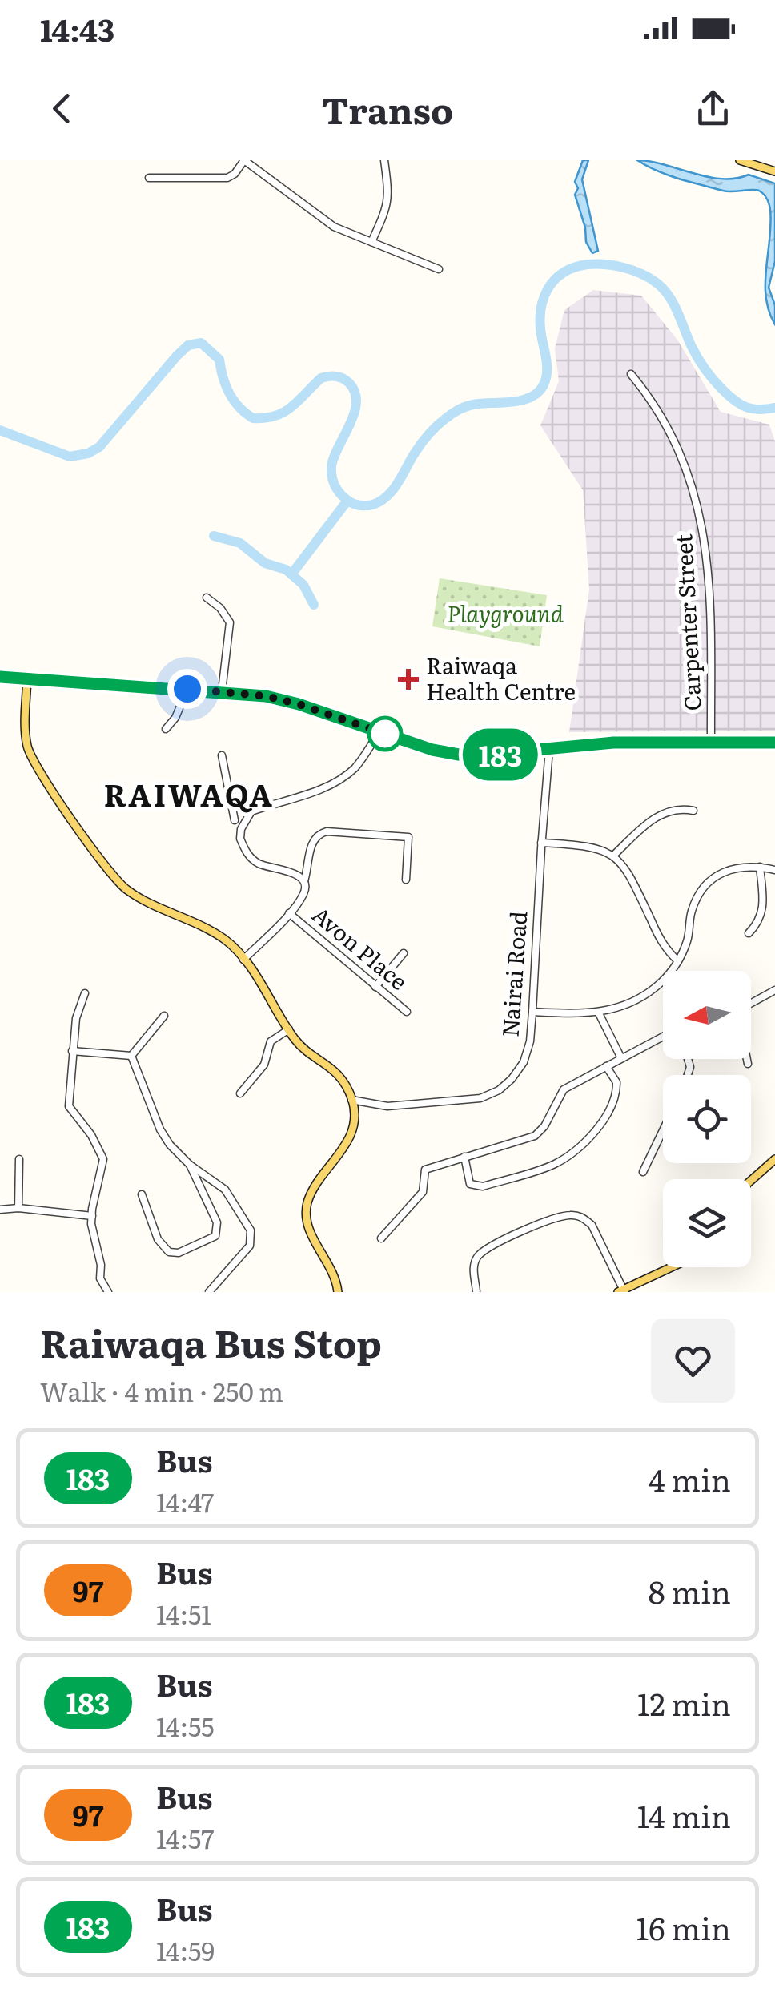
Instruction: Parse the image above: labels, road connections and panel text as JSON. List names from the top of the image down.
{
  "streets": {
    "street": ["Carpenter Street", "Avon Place", "Nairai Road"]
  },
  "districts": ["RAIWAQA"],
  "parks": ["Playground"],
  "places": {
    "health": ["Raiwaqa Health Centre"]
  },
  "lines": ["bus line 183"],
  "north": "left",
  "page": {
    "status": "14:43",
    "header": "Transo",
    "on_map": "183",
    "heading": ["Raiwaqa Bus Stop", "Walk · 4 min · 250 m"],
    "list": [
      {
        "mark": "183",
        "name": "Bus",
        "note": "14:47",
        "value": "4 min"
      },
      {
        "mark": "97",
        "name": "Bus",
        "note": "14:51",
        "value": "8 min"
      },
      {
        "mark": "183",
        "name": "Bus",
        "note": "14:55",
        "value": "12 min"
      },
      {
        "mark": "97",
        "name": "Bus",
        "note": "14:57",
        "value": "14 min"
      },
      {
        "mark": "183",
        "name": "Bus",
        "note": "14:59",
        "value": "16 min"
      }
    ]
  }
}
